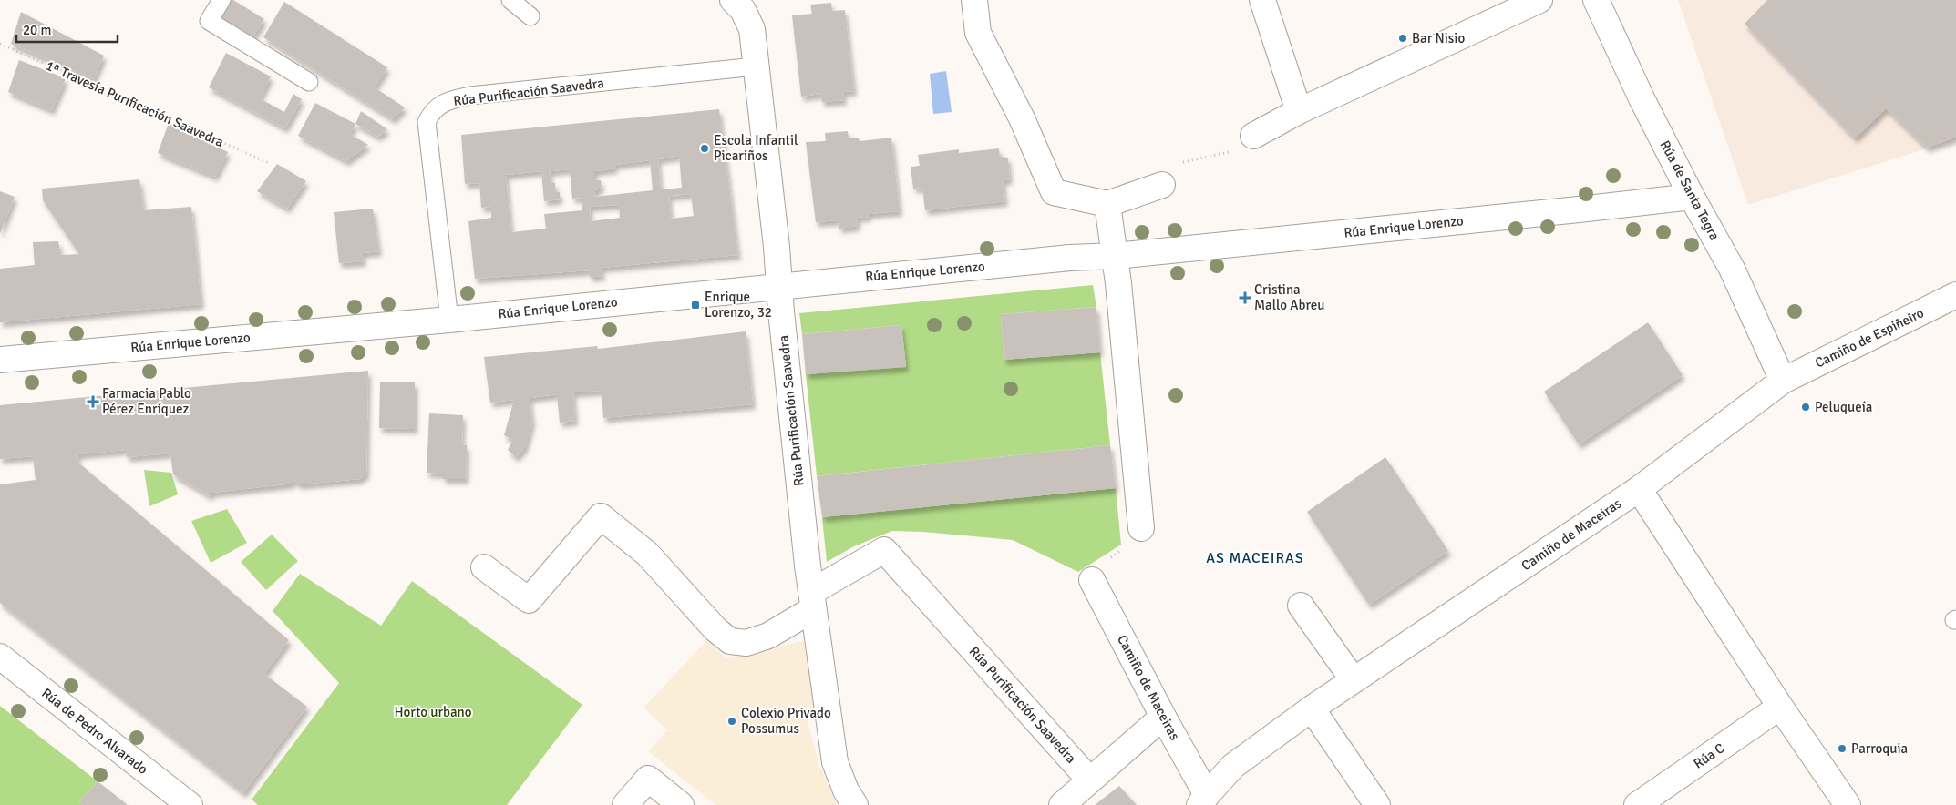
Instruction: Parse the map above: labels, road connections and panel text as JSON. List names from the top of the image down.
{
  "streets": {
    "street": [
      "Rúa Purificación Saavedra",
      "Rúa de Santa Tegra",
      "Rúa Enrique Lorenzo",
      "Camiño de Espiñeiro",
      "Camiño de Maceiras",
      "Rúa de Pedro Alvarado",
      "Rúa C"
    ],
    "path": ["1ª Travesía Purificación Saavedra"]
  },
  "crossings": [
    ["Rúa Purificación Saavedra", "Rúa Enrique Lorenzo"],
    ["Rúa de Santa Tegra", "Rúa Enrique Lorenzo"],
    ["Rúa de Santa Tegra", "Camiño de Espiñeiro"],
    ["Rúa de Santa Tegra", "Camiño de Maceiras"],
    ["Camiño de Espiñeiro", "Camiño de Maceiras"]
  ],
  "districts": ["AS MACEIRAS"],
  "parks": ["Horto urbano"],
  "places": {
    "other": [
      "Bar Nisio",
      "Escola Infantil Picariños",
      "Peluqueía",
      "Colexio Privado Possumus",
      "Parroquia"
    ],
    "health": ["Cristina Mallo Abreu", "Farmacia Pablo Pérez Enríquez"],
    "transit": ["Enrique Lorenzo, 32"]
  },
  "scale_bar": "20 m"
}
